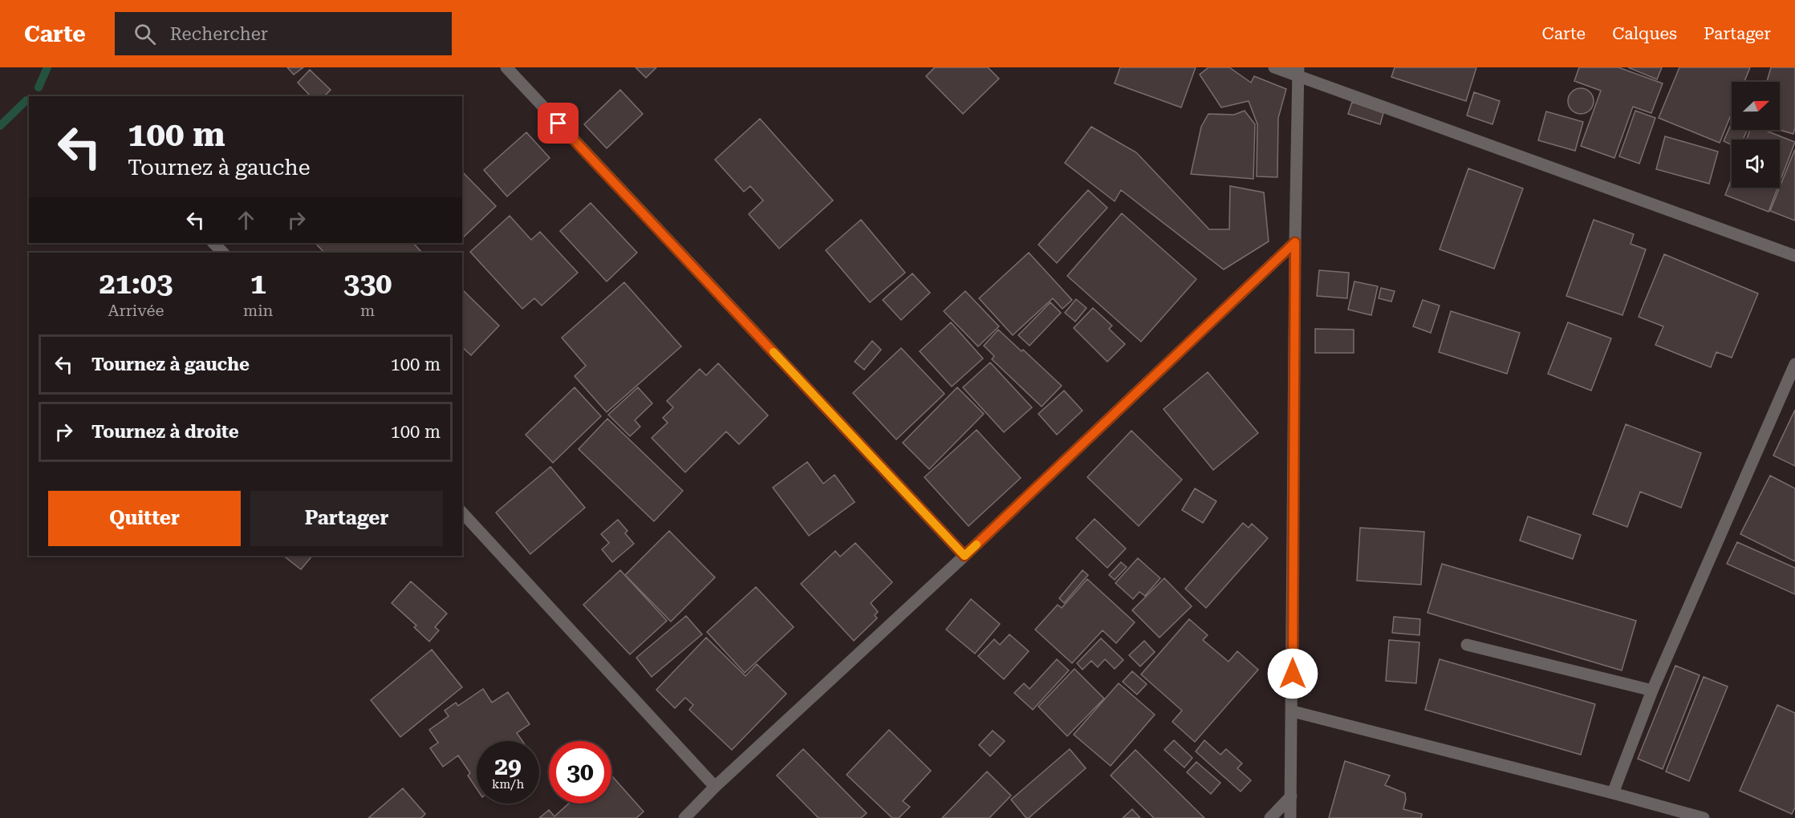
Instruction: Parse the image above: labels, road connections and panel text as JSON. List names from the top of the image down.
{
  "north": "right",
  "page": {
    "header": "Carte",
    "search": "Rechercher",
    "nav": ["Carte", "Calques", "Partager"],
    "turn": ["100 m", "Tournez à gauche"],
    "eta": [
      "21:03",
      "Arrivée",
      "1",
      "min",
      "330",
      "m"
    ],
    "list": [
      {
        "name": "Tournez à gauche",
        "value": "100 m"
      },
      {
        "name": "Tournez à droite",
        "value": "100 m"
      }
    ],
    "buttons": ["Quitter", "Partager"],
    "speed": "29 km/h",
    "limit": "30"
  }
}
